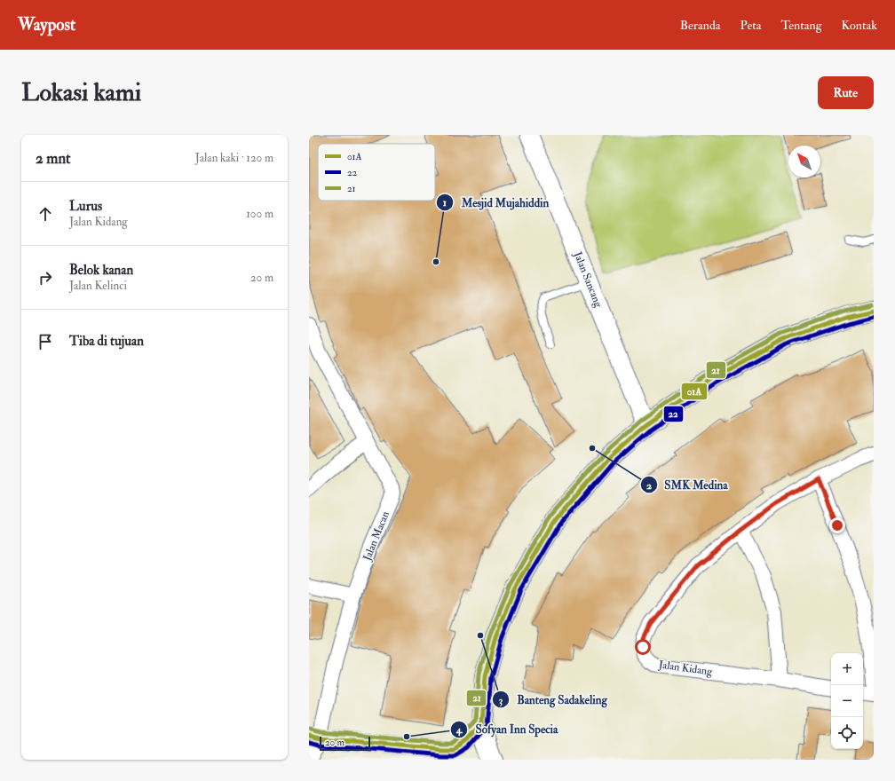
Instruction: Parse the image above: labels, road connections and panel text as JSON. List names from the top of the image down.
{
  "streets": {
    "street": ["Jalan Sancang", "Jalan Macan", "Jalan Kidang"]
  },
  "places": [
    "Mesjid Mujahiddin",
    "SMK Medina",
    "Banteng Sadakeling",
    "Sofyan Inn Specia"
  ],
  "lines": ["transit line 21", "transit line 01A", "transit line 22"],
  "legend": ["01A", "22", "21"],
  "scale_bar": "20 m",
  "north": "top left",
  "page": {
    "header": "Waypost",
    "nav": [
      "Beranda",
      "Peta",
      "Tentang",
      "Kontak"
    ],
    "buttons": "Rute",
    "title": "Lokasi kami",
    "heading": ["2 mnt", "Jalan kaki · 120 m"],
    "list": [
      ["Lurus", "Jalan Kidang", "100 m"],
      ["Belok kanan", "Jalan Kelinci", "20 m"],
      "Tiba di tujuan"
    ],
    "map_buttons": ["+", "−"],
    "scale": "20 m"
  }
}
